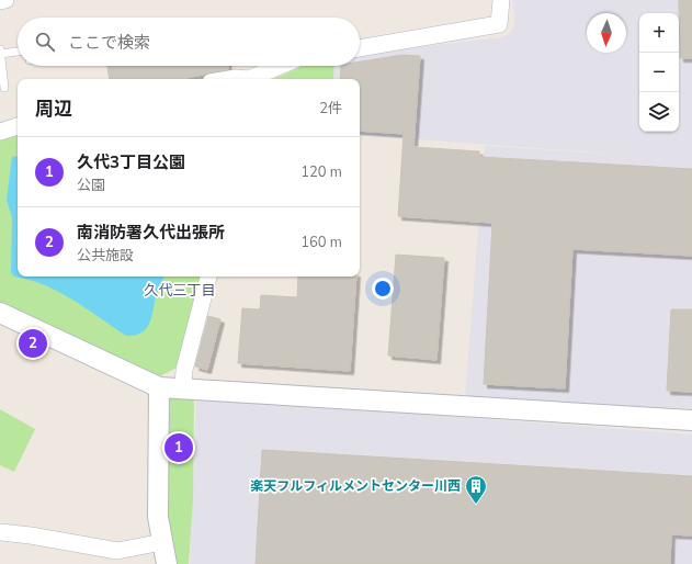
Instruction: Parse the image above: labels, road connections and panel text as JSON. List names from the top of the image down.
{
  "districts": ["久代三丁目"],
  "places": {
    "building": ["楽天フルフィルメントセンター川西"]
  },
  "north": "bottom",
  "page": {
    "map_buttons": ["+", "−"],
    "search": "ここで検索",
    "heading": ["周辺", "2件"],
    "list": [
      {
        "mark": "1",
        "name": "久代3丁目公園",
        "note": "公園",
        "value": "120 m"
      },
      {
        "mark": "2",
        "name": "南消防署久代出張所",
        "note": "公共施設",
        "value": "160 m"
      }
    ],
    "pins": ["2", "1"]
  }
}
